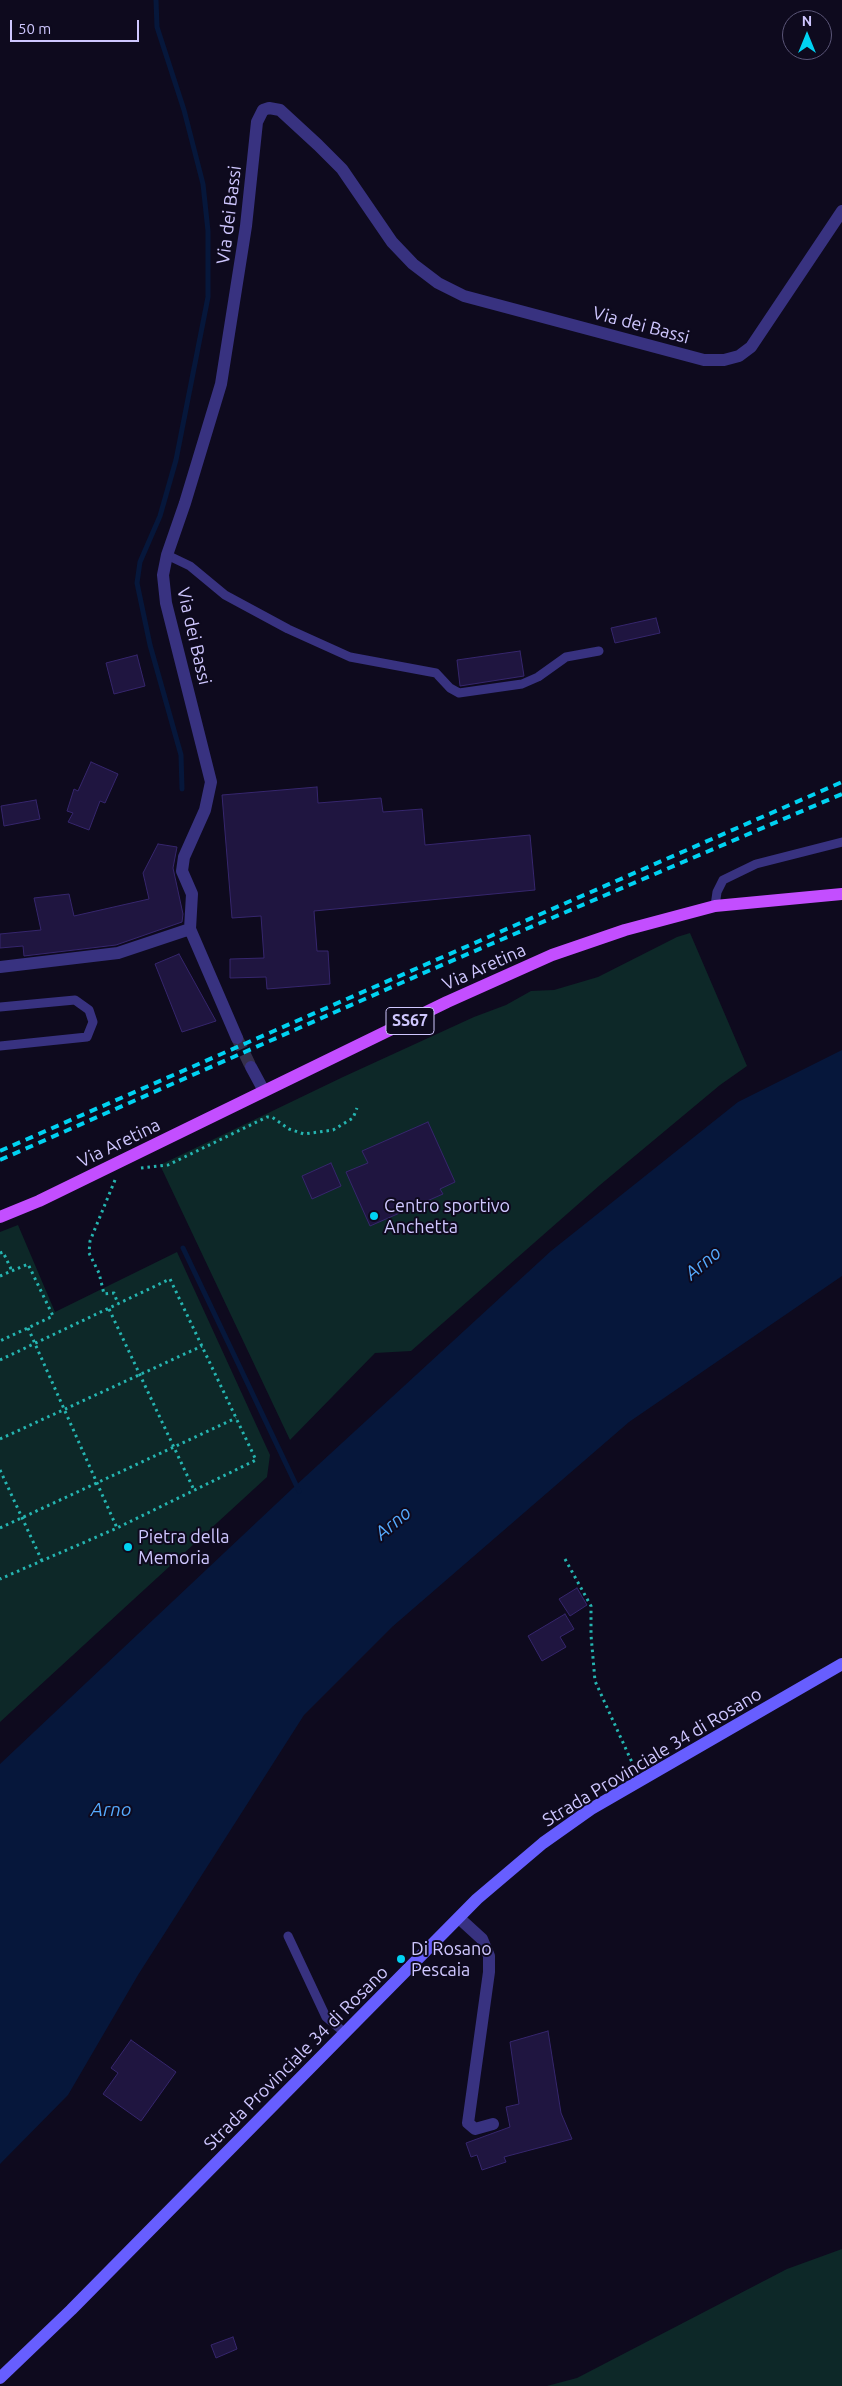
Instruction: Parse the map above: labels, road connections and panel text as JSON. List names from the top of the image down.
{
  "streets": {
    "main road": ["Via Aretina", "SS67", "Strada Provinciale 34 di Rosano"],
    "street": ["Via dei Bassi"]
  },
  "water": ["Arno"],
  "places": ["Centro sportivo Anchetta", "Pietra della Memoria", "Di Rosano Pescaia"],
  "scale_bar": "50 m",
  "north": "top"
}
